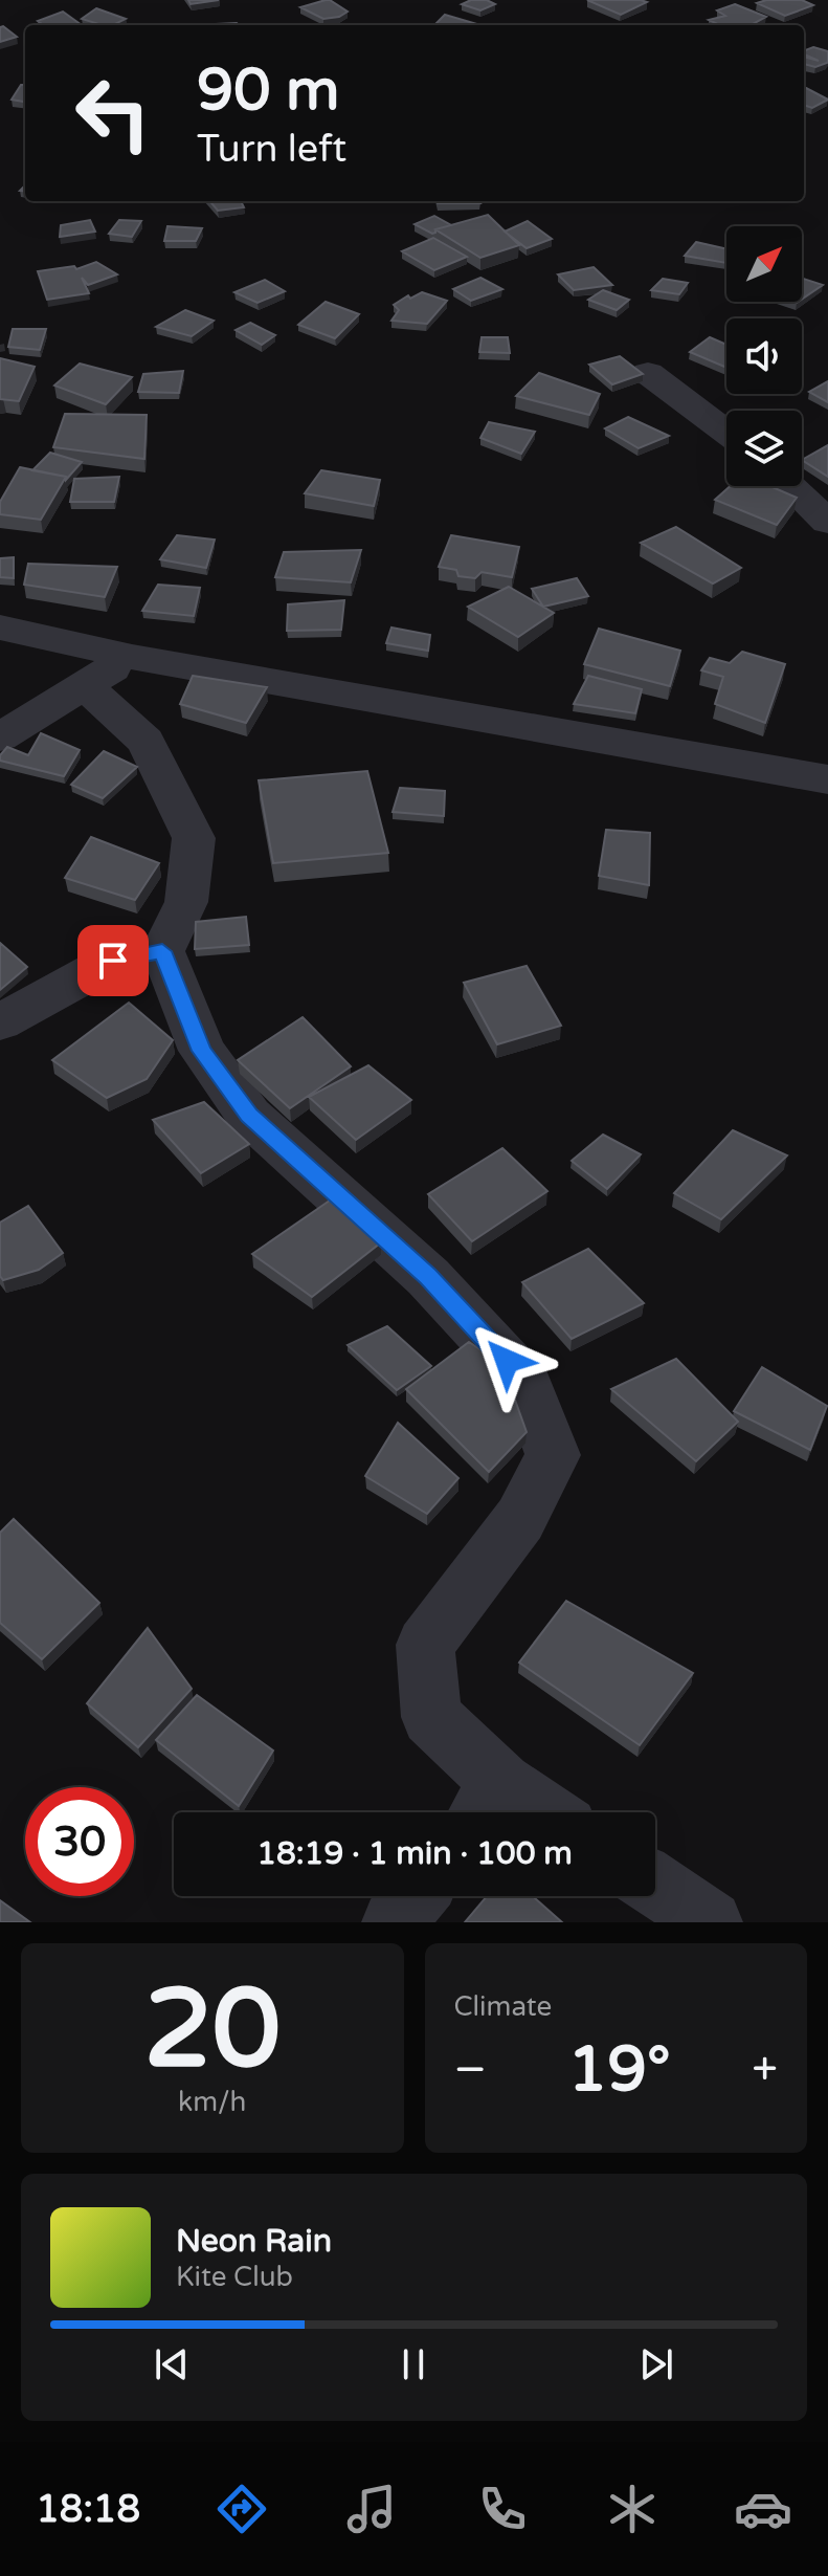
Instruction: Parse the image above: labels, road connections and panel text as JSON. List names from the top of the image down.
{
  "north": "top right",
  "page": {
    "turn": ["90 m", "Turn left"],
    "limit": "30",
    "trip": "18:19 · 1 min · 100 m",
    "tile": [
      ["20", "km/h"],
      "Climate"
    ],
    "heat": ["−", "19°", "+"],
    "song": ["Neon Rain", "Kite Club"],
    "tabs": "18:18"
  }
}
